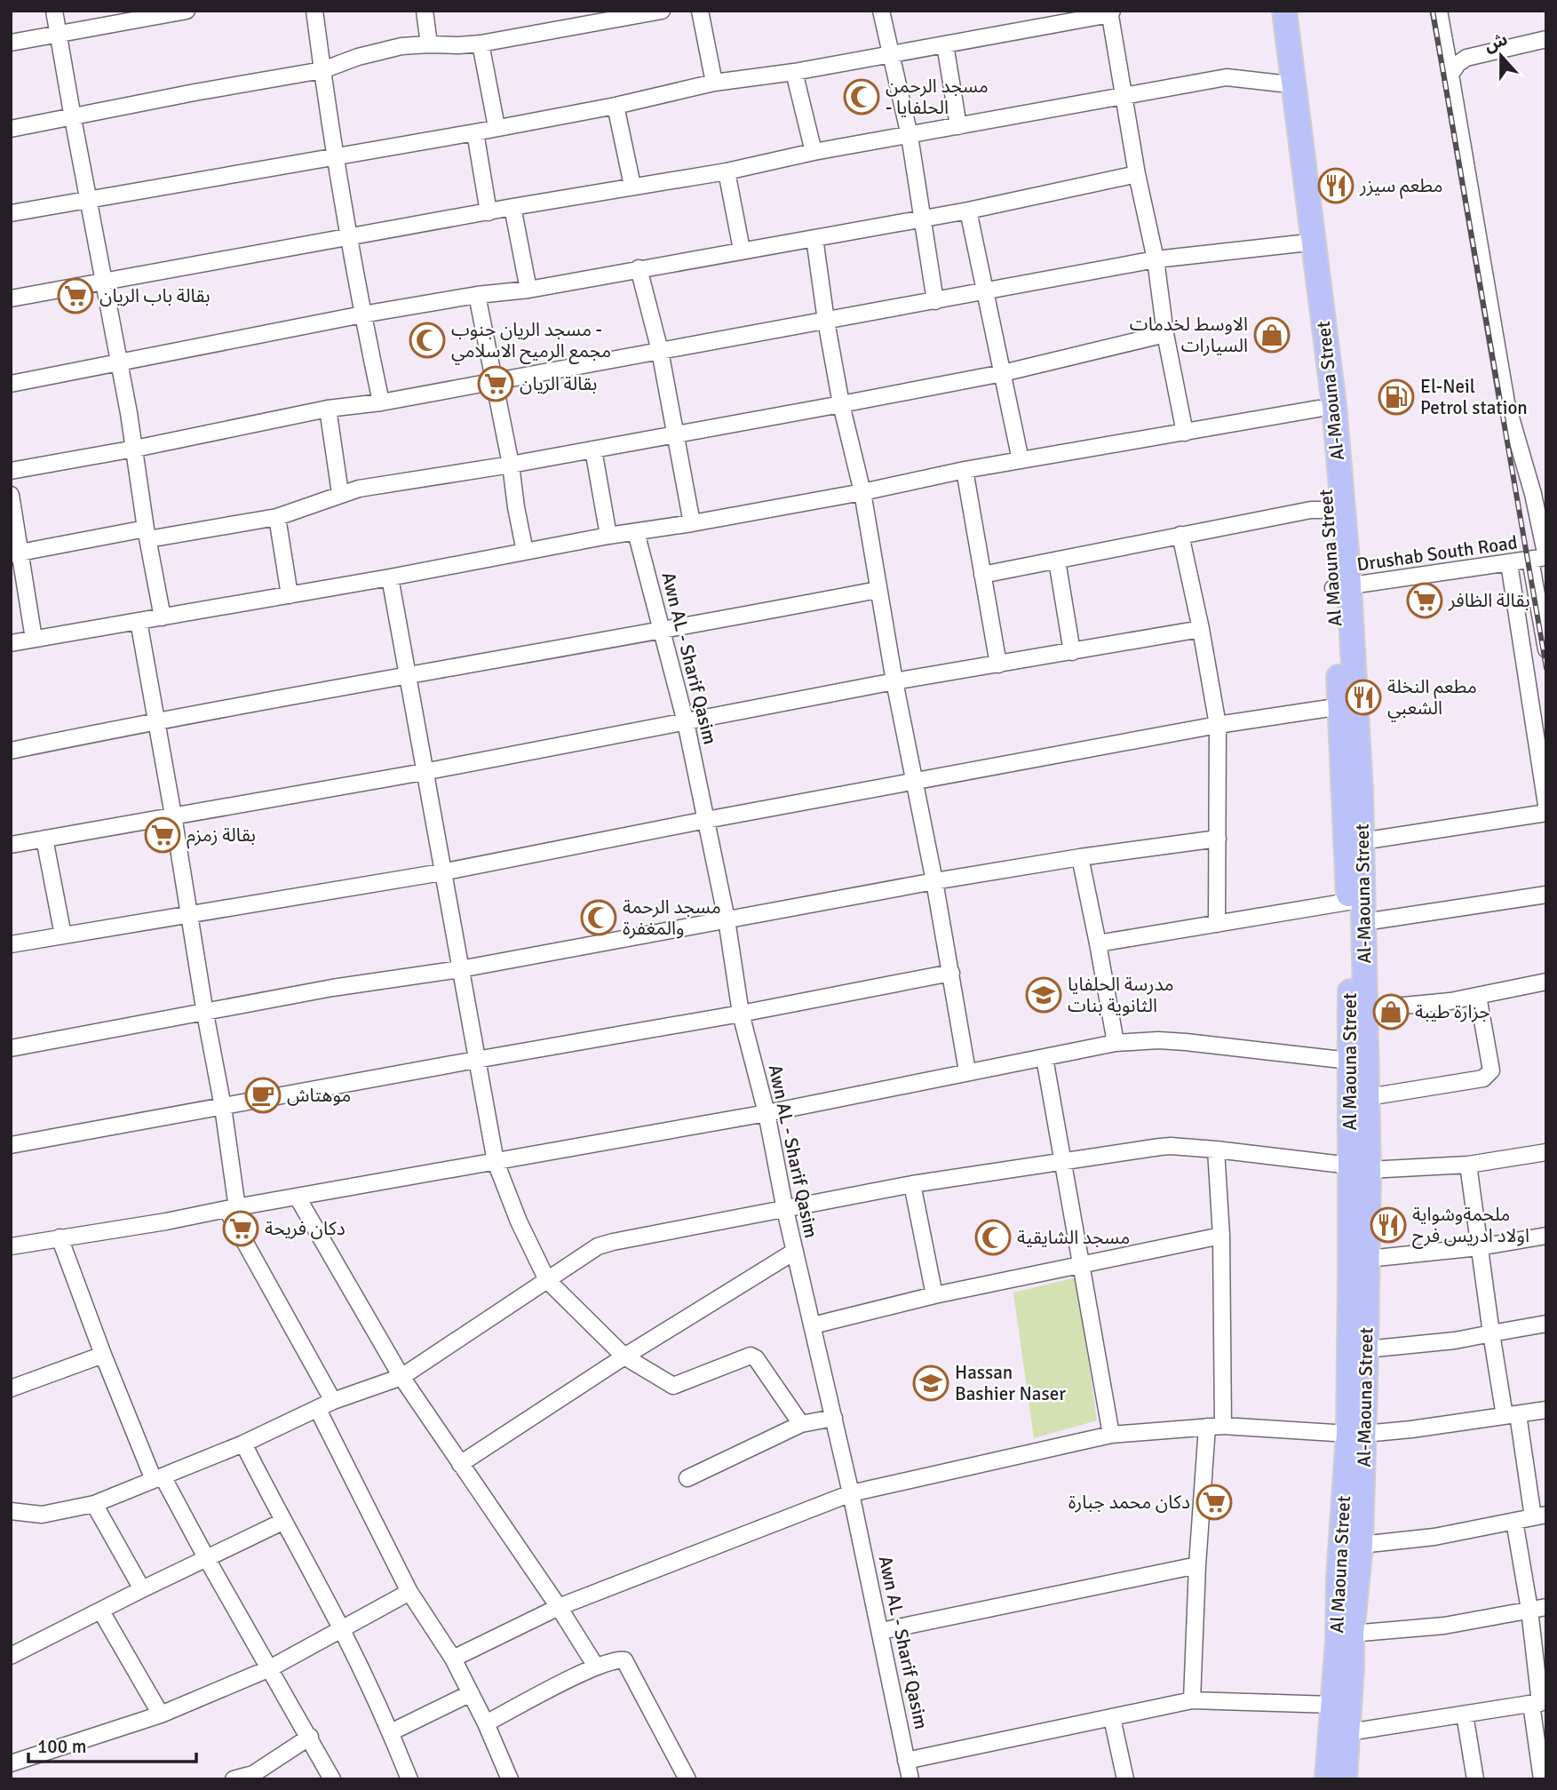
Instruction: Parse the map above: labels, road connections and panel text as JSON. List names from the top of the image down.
{
  "streets": {
    "highway": ["Al-Maouna Street", "Al Maouna Street"],
    "street": ["Drushab South Road", "Awn AL - Sharif Qasim"]
  },
  "crossings": [
    ["Al-Maouna Street", "Drushab South Road"],
    ["Al-Maouna Street", "Al Maouna Street"],
    ["Drushab South Road", "Al Maouna Street"]
  ],
  "places": {
    "mosque": [
      "مسجد الرحمن - الحلفايا",
      "مسجد الريان جنوب - مجمع الرميح الاسلامي",
      "مسجد الرحمة والمغفرة",
      "مسجد الشايقية"
    ],
    "restaurant": ["مطعم سيزر", "مطعم النخلة الشعبي", "ملحمةوشواية اولاد ادريس فرح"],
    "supermarket": [
      "بقالة باب الريان",
      "بقالة الريان",
      "بقالة الظافر",
      "بقالة زمزم",
      "دكان فريحة",
      "دكان محمد جبارة"
    ],
    "shop": ["الاوسط لخدمات السيارات", "جزارة طيبة"],
    "fuel station": ["El-Neil Petrol station"],
    "school or university": ["مدرسة الحلفايا الثانوية بنات", "Hassan Bashier Naser"],
    "cafe": ["موهتاش"]
  },
  "scale_bar": "100 m",
  "north": "top"
}
